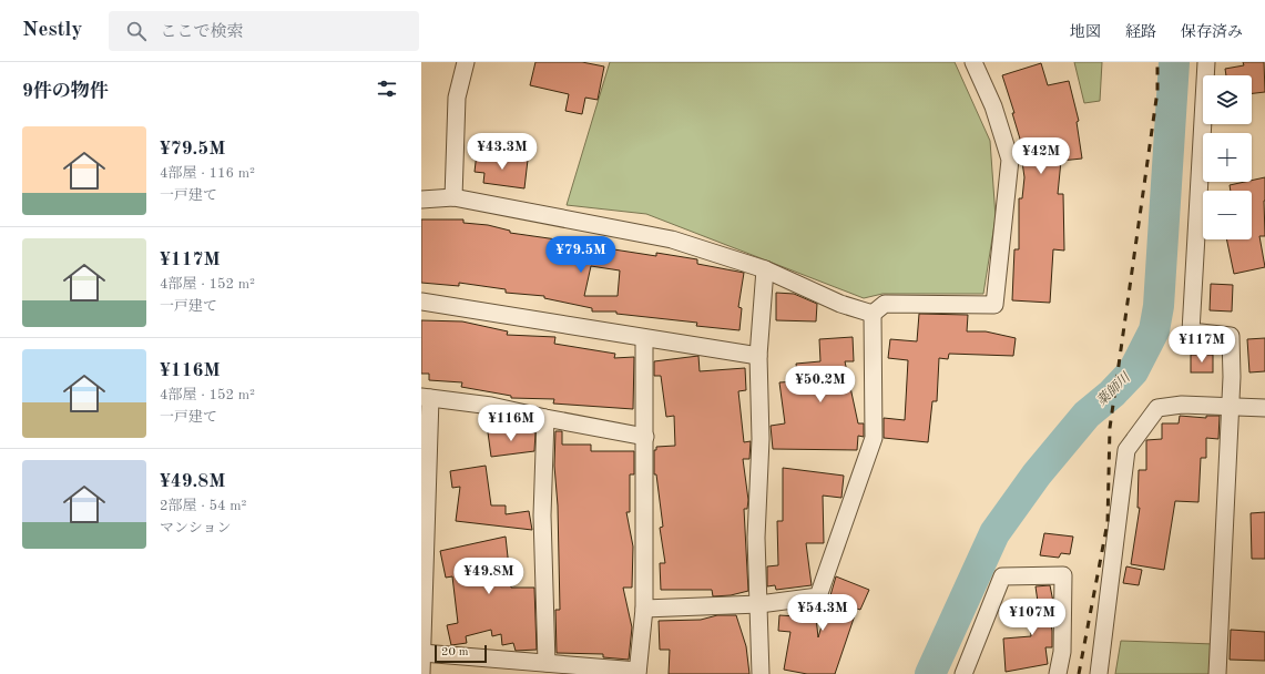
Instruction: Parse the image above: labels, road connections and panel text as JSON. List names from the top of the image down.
{
  "water": ["薬師川"],
  "scale_bar": "20 m",
  "page": {
    "header": "Nestly",
    "search": "ここで検索",
    "nav": ["地図", "経路", "保存済み"],
    "heading": "9件の物件",
    "map_buttons": ["+", "−"],
    "list": [
      {
        "name": "¥79.5M",
        "note": "4部屋 · 116 m² · 一戸建て"
      },
      {
        "name": "¥117M",
        "note": "4部屋 · 152 m² · 一戸建て"
      },
      {
        "name": "¥116M",
        "note": "4部屋 · 152 m² · 一戸建て"
      },
      {
        "name": "¥49.8M",
        "note": "2部屋 · 54 m² · マンション"
      }
    ],
    "price": [
      "¥43.3M",
      "¥42M",
      "¥79.5M",
      "¥117M",
      "¥50.2M",
      "¥116M",
      "¥49.8M",
      "¥54.3M",
      "¥107M"
    ],
    "scale": "20 m"
  }
}
